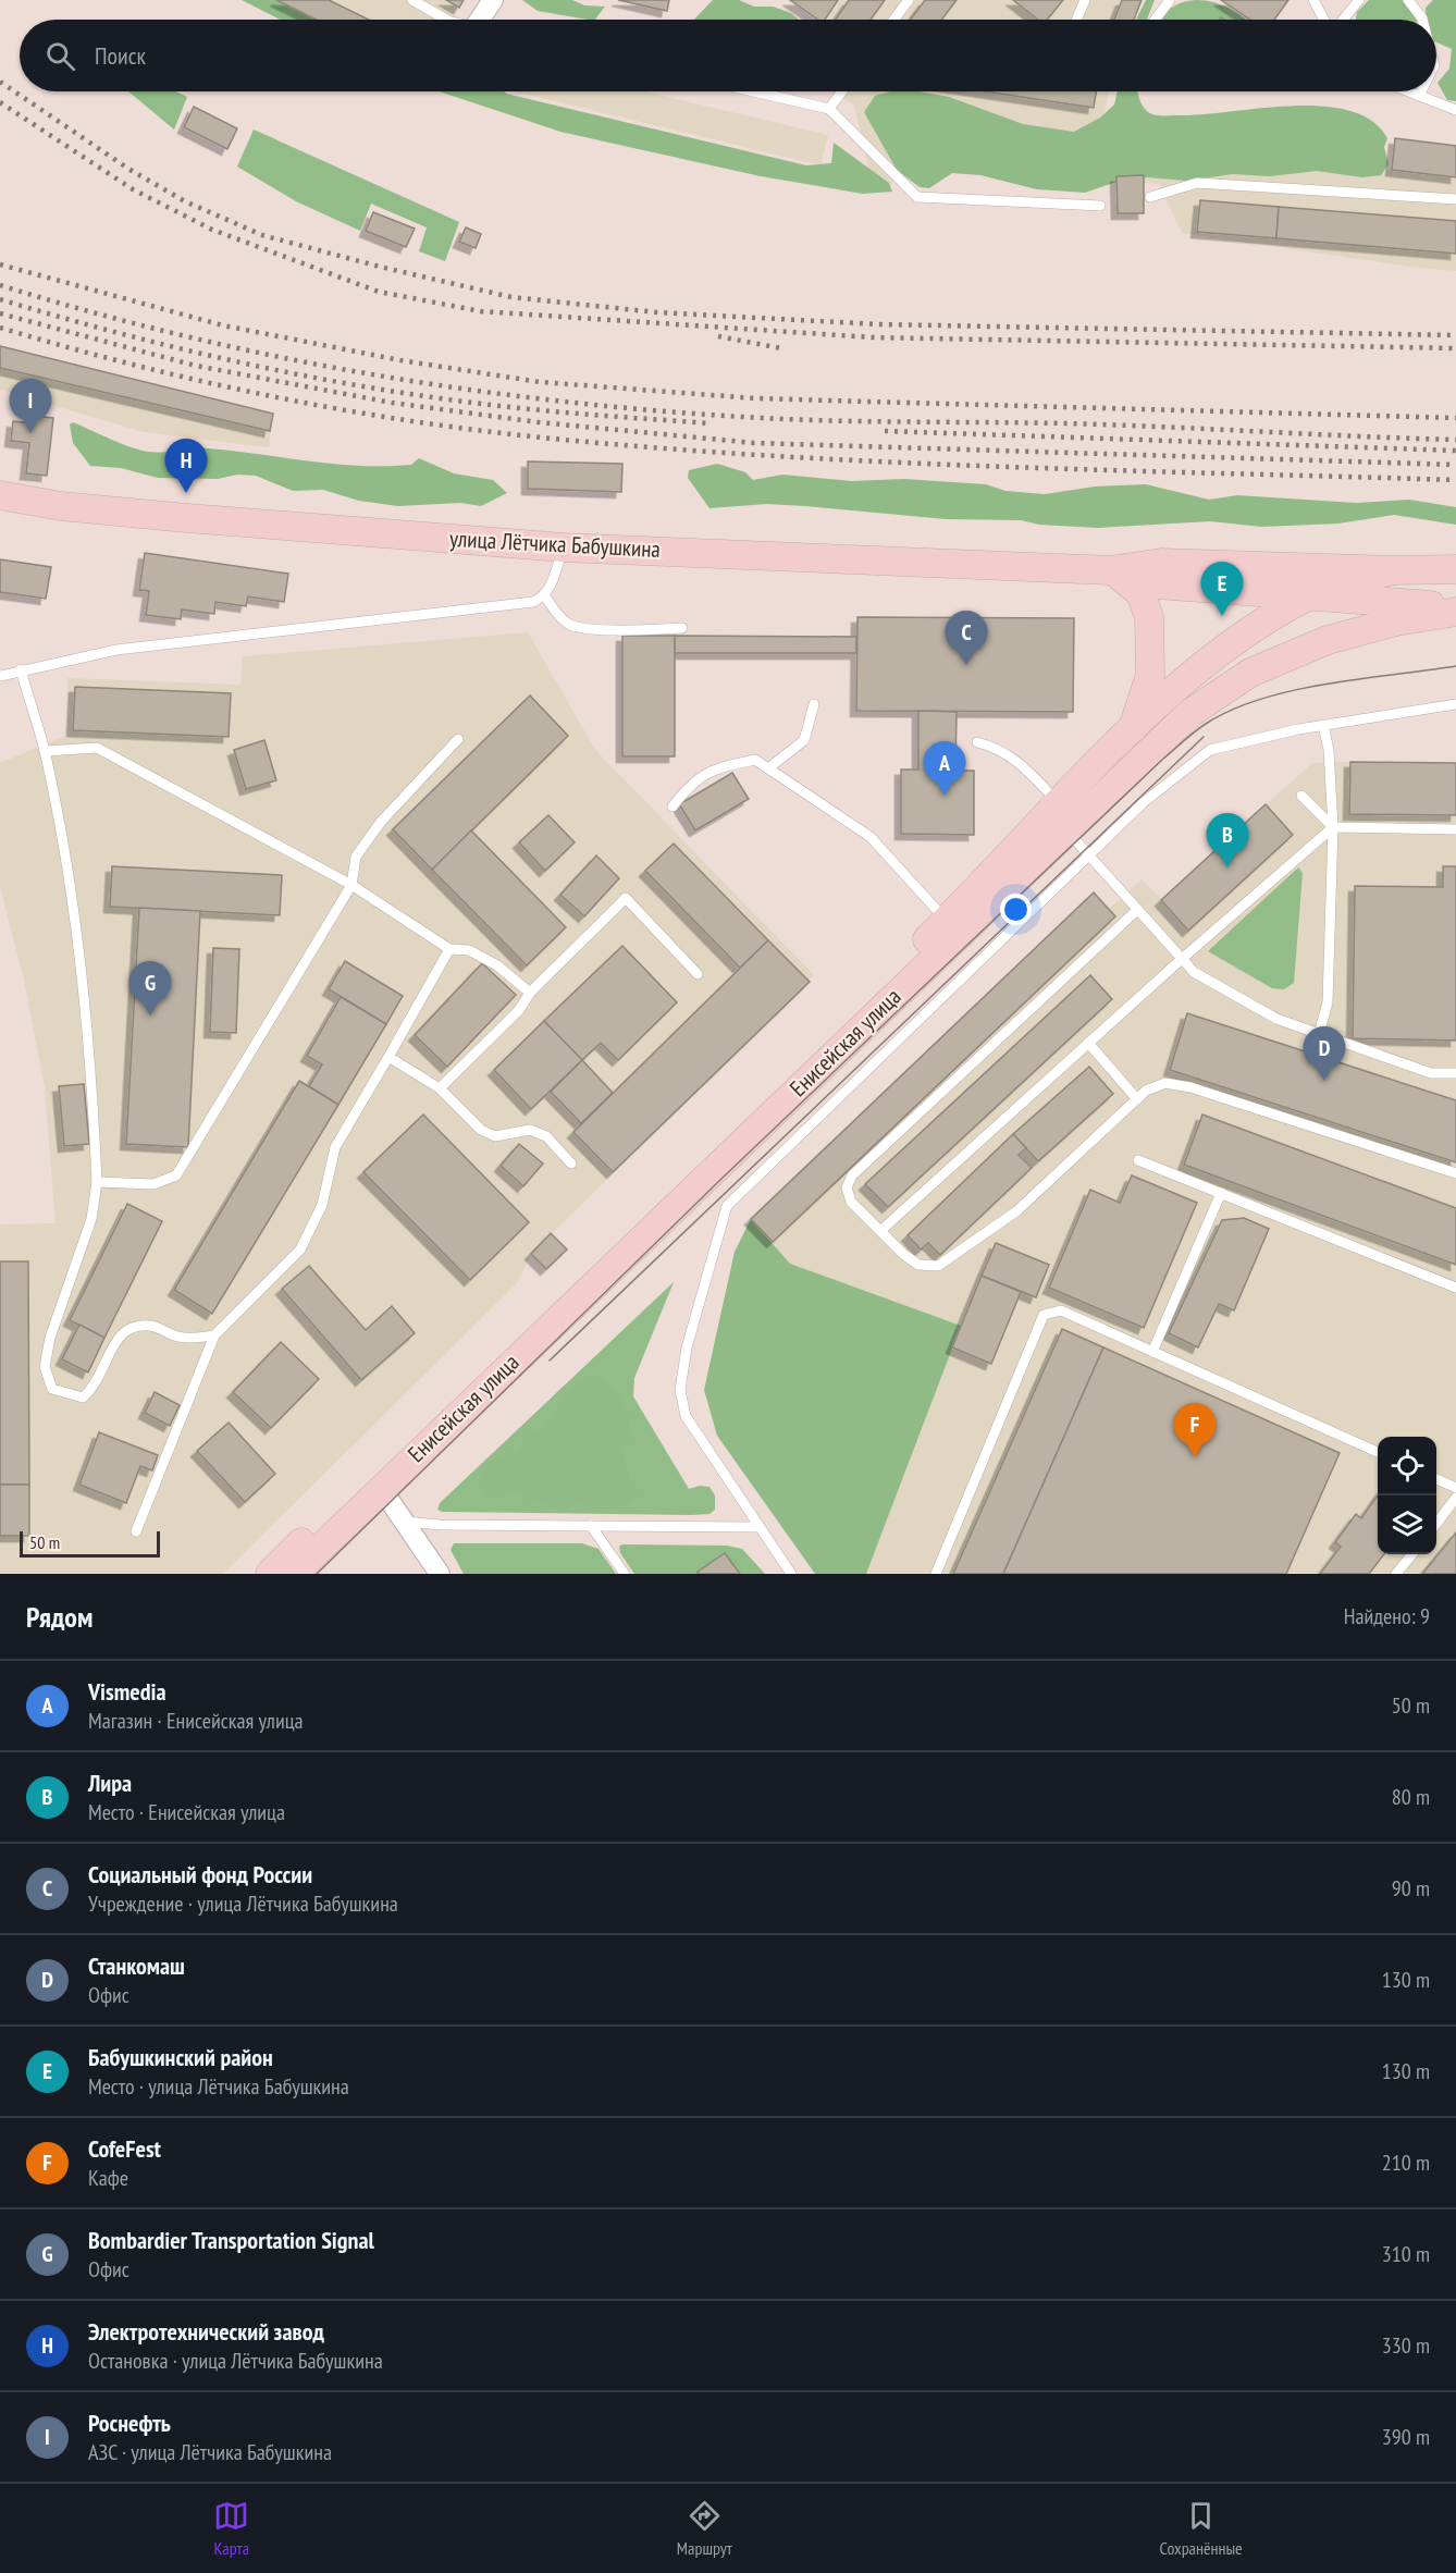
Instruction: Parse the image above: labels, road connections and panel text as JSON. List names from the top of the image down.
{
  "streets": {
    "main road": ["улица Лётчика Бабушкина", "Енисейская улица"]
  },
  "crossings": [
    ["улица Лётчика Бабушкина", "Енисейская улица"]
  ],
  "scale_bar": "50 m",
  "page": {
    "search": "Поиск",
    "pins": [
      "I",
      "H",
      "E",
      "C",
      "A",
      "B",
      "G",
      "D",
      "F"
    ],
    "scale": "50 m",
    "heading": ["Рядом", "Найдено: 9"],
    "list": [
      {
        "mark": "A",
        "name": "Vismedia",
        "note": "Магазин · Енисейская улица",
        "value": "50 m"
      },
      {
        "mark": "B",
        "name": "Лира",
        "note": "Место · Енисейская улица",
        "value": "80 m"
      },
      {
        "mark": "C",
        "name": "Социальный фонд России",
        "note": "Учреждение · улица Лётчика Бабушкина",
        "value": "90 m"
      },
      {
        "mark": "D",
        "name": "Станкомаш",
        "note": "Офис",
        "value": "130 m"
      },
      {
        "mark": "E",
        "name": "Бабушкинский район",
        "note": "Место · улица Лётчика Бабушкина",
        "value": "130 m"
      },
      {
        "mark": "F",
        "name": "CofeFest",
        "note": "Кафе",
        "value": "210 m"
      },
      {
        "mark": "G",
        "name": "Bombardier Transportation Signal",
        "note": "Офис",
        "value": "310 m"
      },
      {
        "mark": "H",
        "name": "Электротехнический завод",
        "note": "Остановка · улица Лётчика Бабушкина",
        "value": "330 m"
      },
      {
        "mark": "I",
        "name": "Роснефть",
        "note": "АЗС · улица Лётчика Бабушкина",
        "value": "390 m"
      }
    ],
    "nav": ["Карта", "Маршрут", "Сохранённые"]
  }
}
